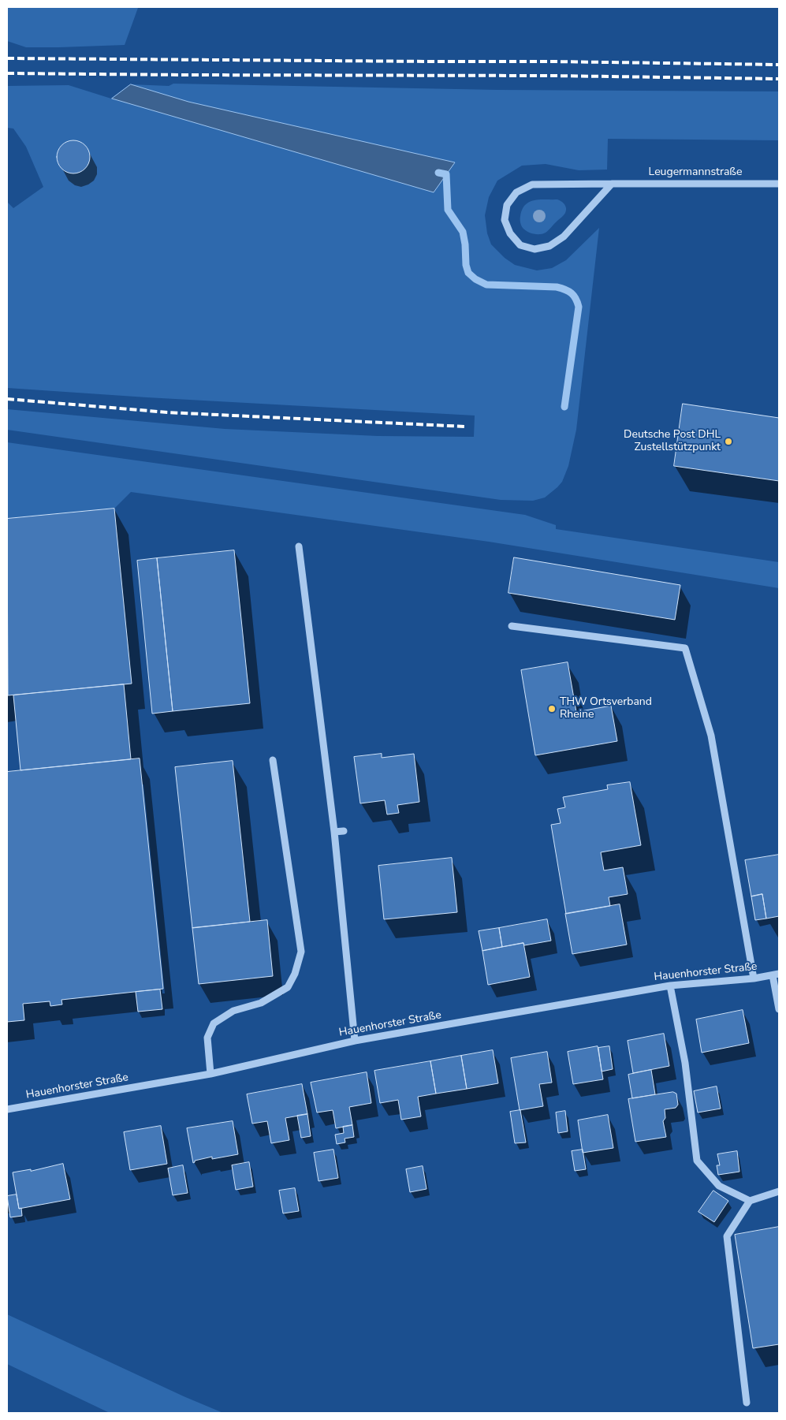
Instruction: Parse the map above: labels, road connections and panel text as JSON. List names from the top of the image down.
{
  "streets": {
    "street": ["Leugermannstraße", "Hauenhorster Straße"]
  },
  "places": ["Deutsche Post DHL Zustellstützpunkt", "THW Ortsverband Rheine"]
}
